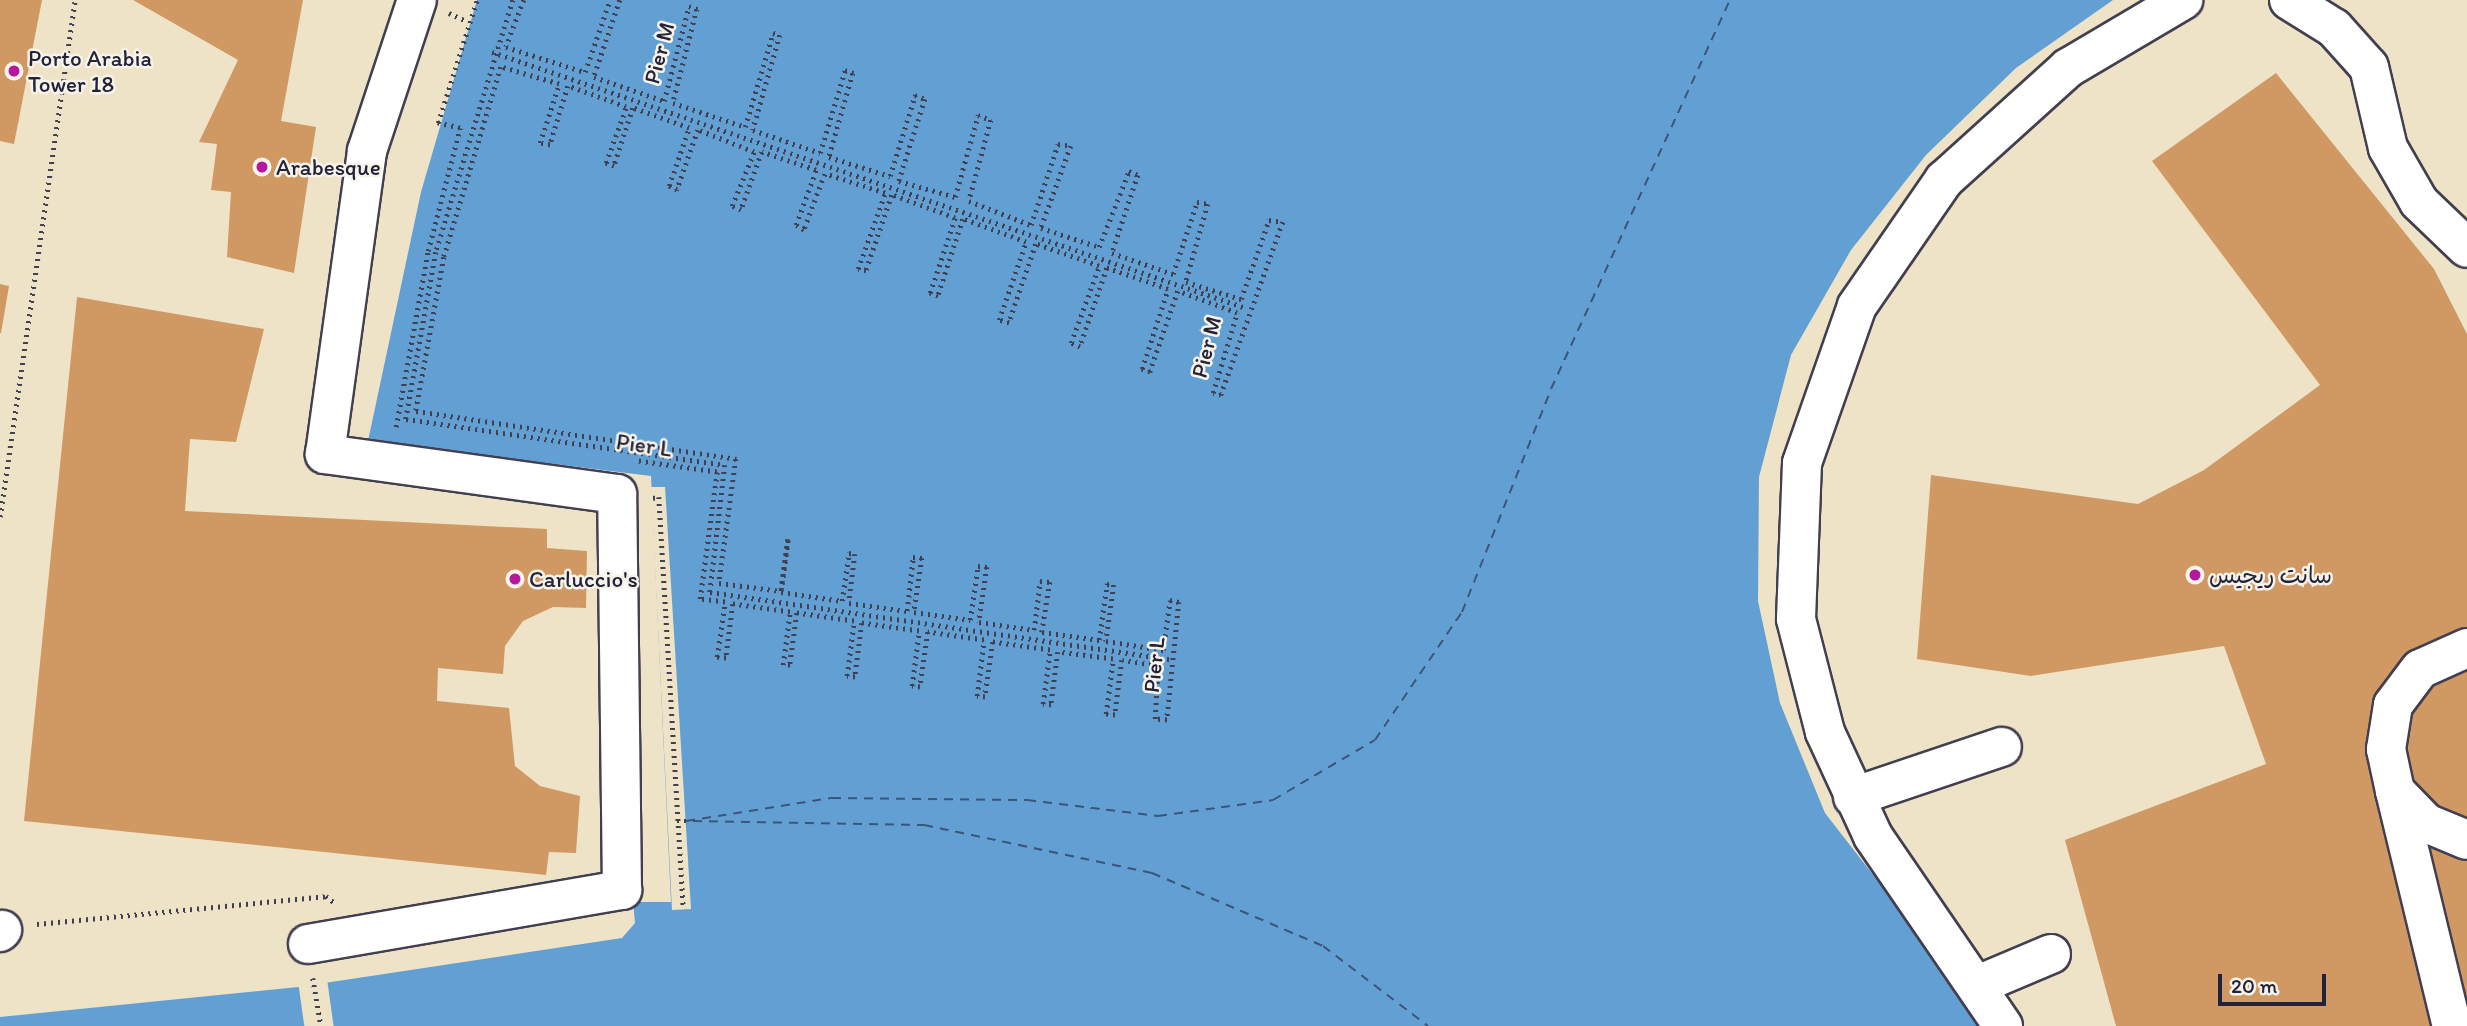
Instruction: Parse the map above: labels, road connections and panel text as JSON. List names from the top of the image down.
{
  "streets": {
    "path": ["Pier M", "Pier L"]
  },
  "crossings": [
    ["Pier M", "Pier L"]
  ],
  "places": [
    "Porto Arabia Tower 18",
    "Arabesque",
    "سانت ريجيس",
    "Carluccio's"
  ],
  "scale_bar": "20 m"
}
